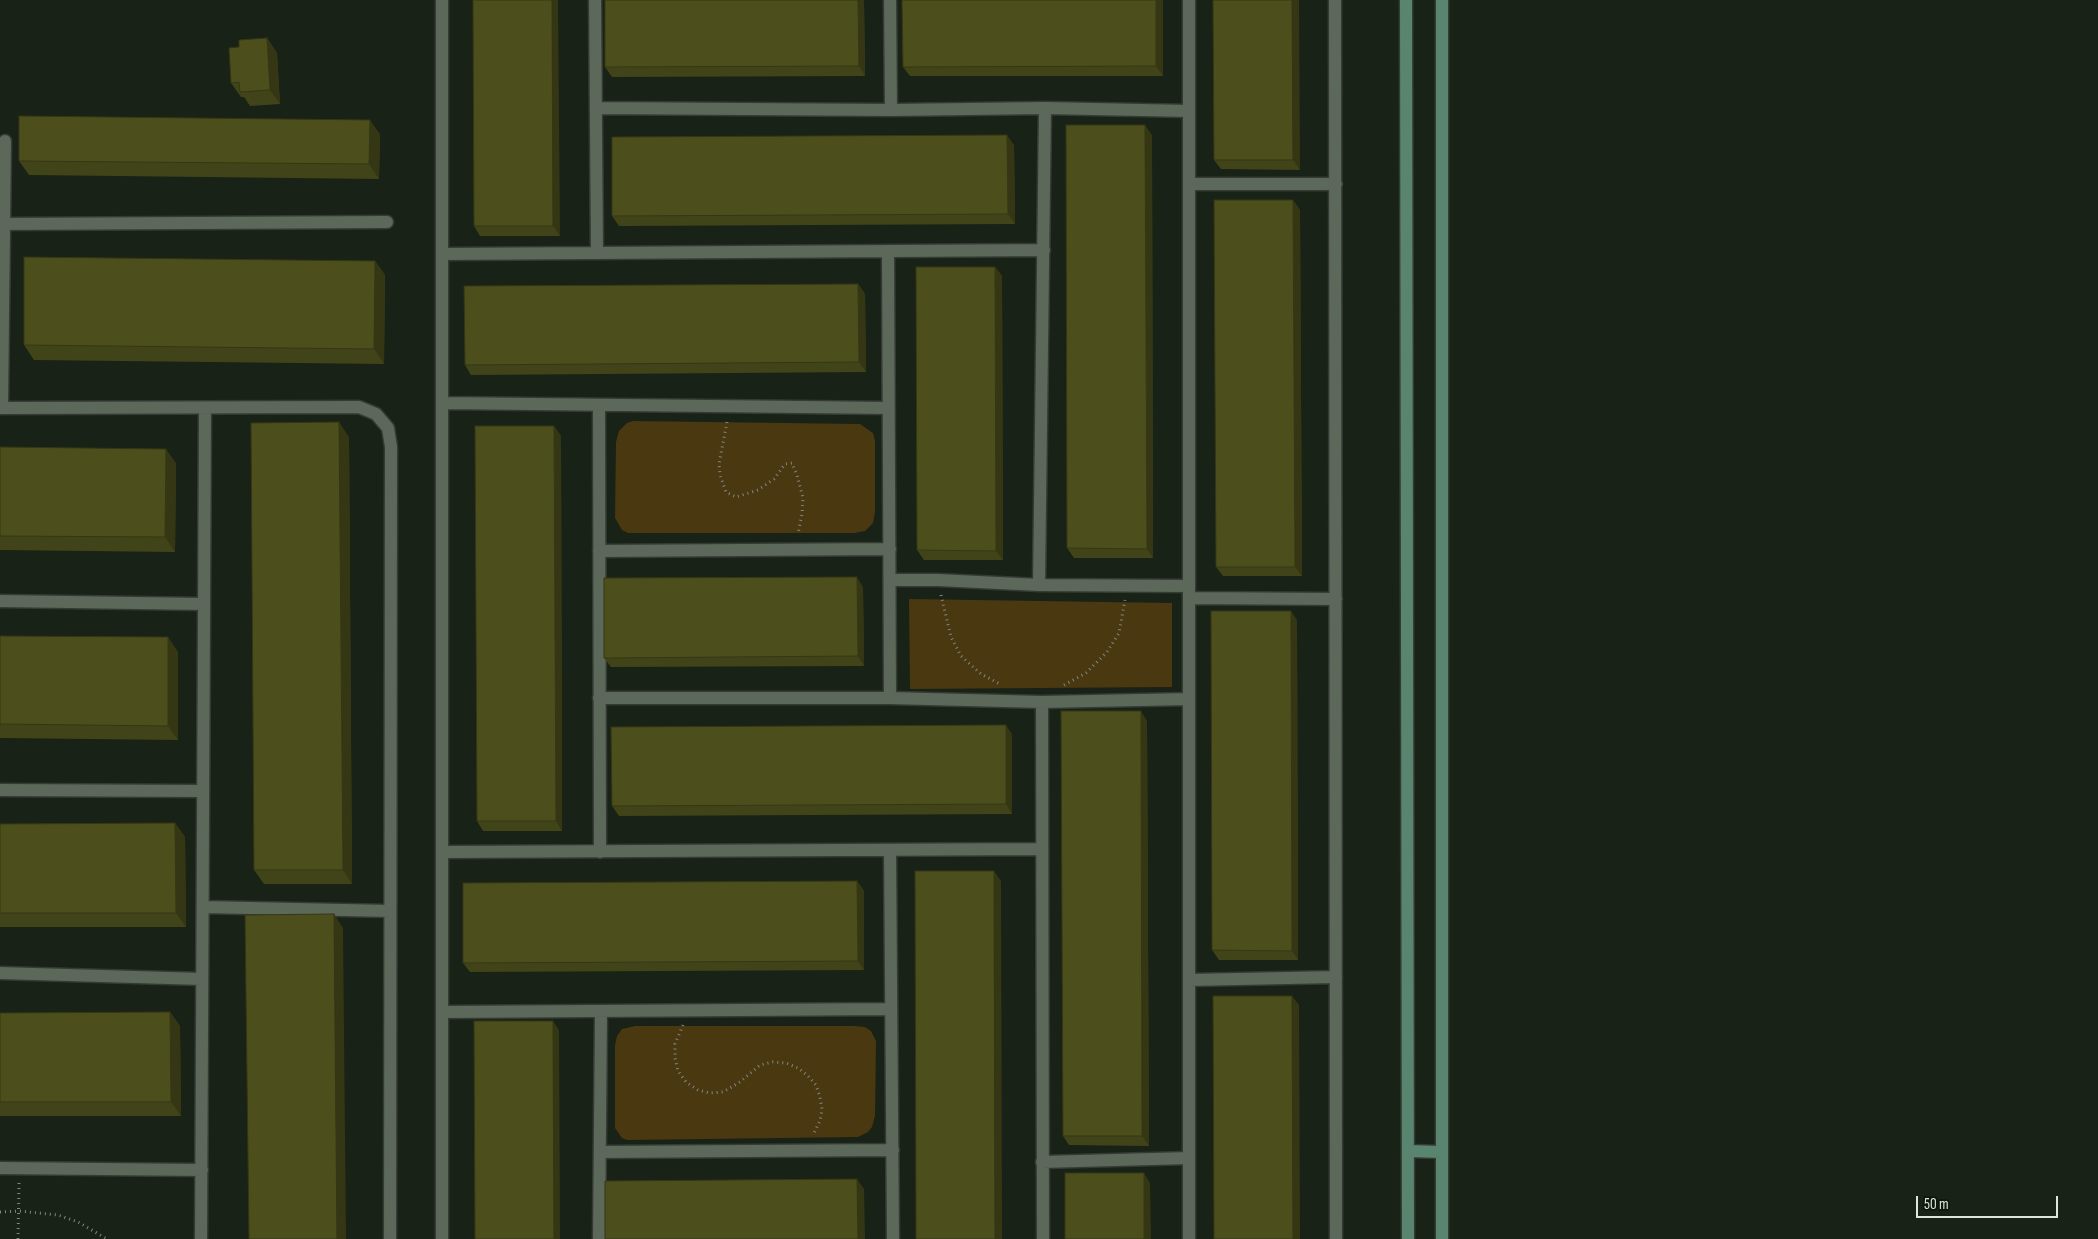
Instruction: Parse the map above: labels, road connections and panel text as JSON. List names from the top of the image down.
{
  "scale_bar": "50 m"
}
